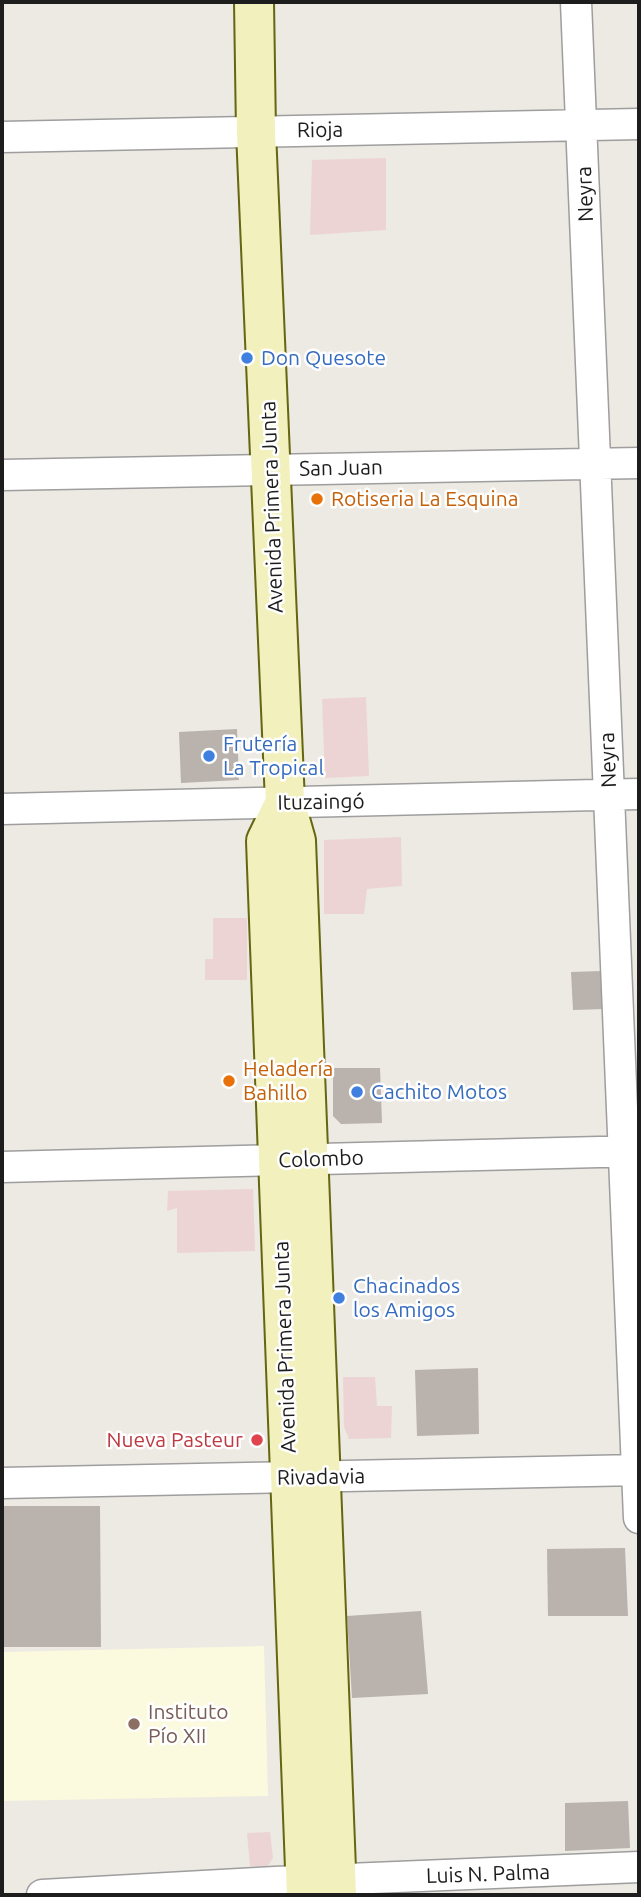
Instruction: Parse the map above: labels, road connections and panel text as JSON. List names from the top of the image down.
{
  "streets": {
    "main road": ["Avenida Primera Junta"],
    "street": [
      "Rioja",
      "Neyra",
      "San Juan",
      "Ituzaingó",
      "Colombo",
      "Rivadavia",
      "Luis N. Palma"
    ]
  },
  "crossings": [
    ["Rioja", "Neyra"],
    ["Rioja", "Avenida Primera Junta"],
    ["Neyra", "San Juan"],
    ["Neyra", "Ituzaingó"],
    ["Neyra", "Colombo"],
    ["Neyra", "Rivadavia"],
    ["San Juan", "Avenida Primera Junta"],
    ["Avenida Primera Junta", "Ituzaingó"],
    ["Avenida Primera Junta", "Colombo"],
    ["Avenida Primera Junta", "Rivadavia"],
    ["Avenida Primera Junta", "Luis N. Palma"]
  ],
  "places": [
    "Don Quesote",
    "Rotiseria La Esquina",
    "Frutería La Tropical",
    "Heladería Bahillo",
    "Cachito Motos",
    "Chacinados los Amigos",
    "Nueva Pasteur",
    "Instituto Pío XII"
  ]
}
